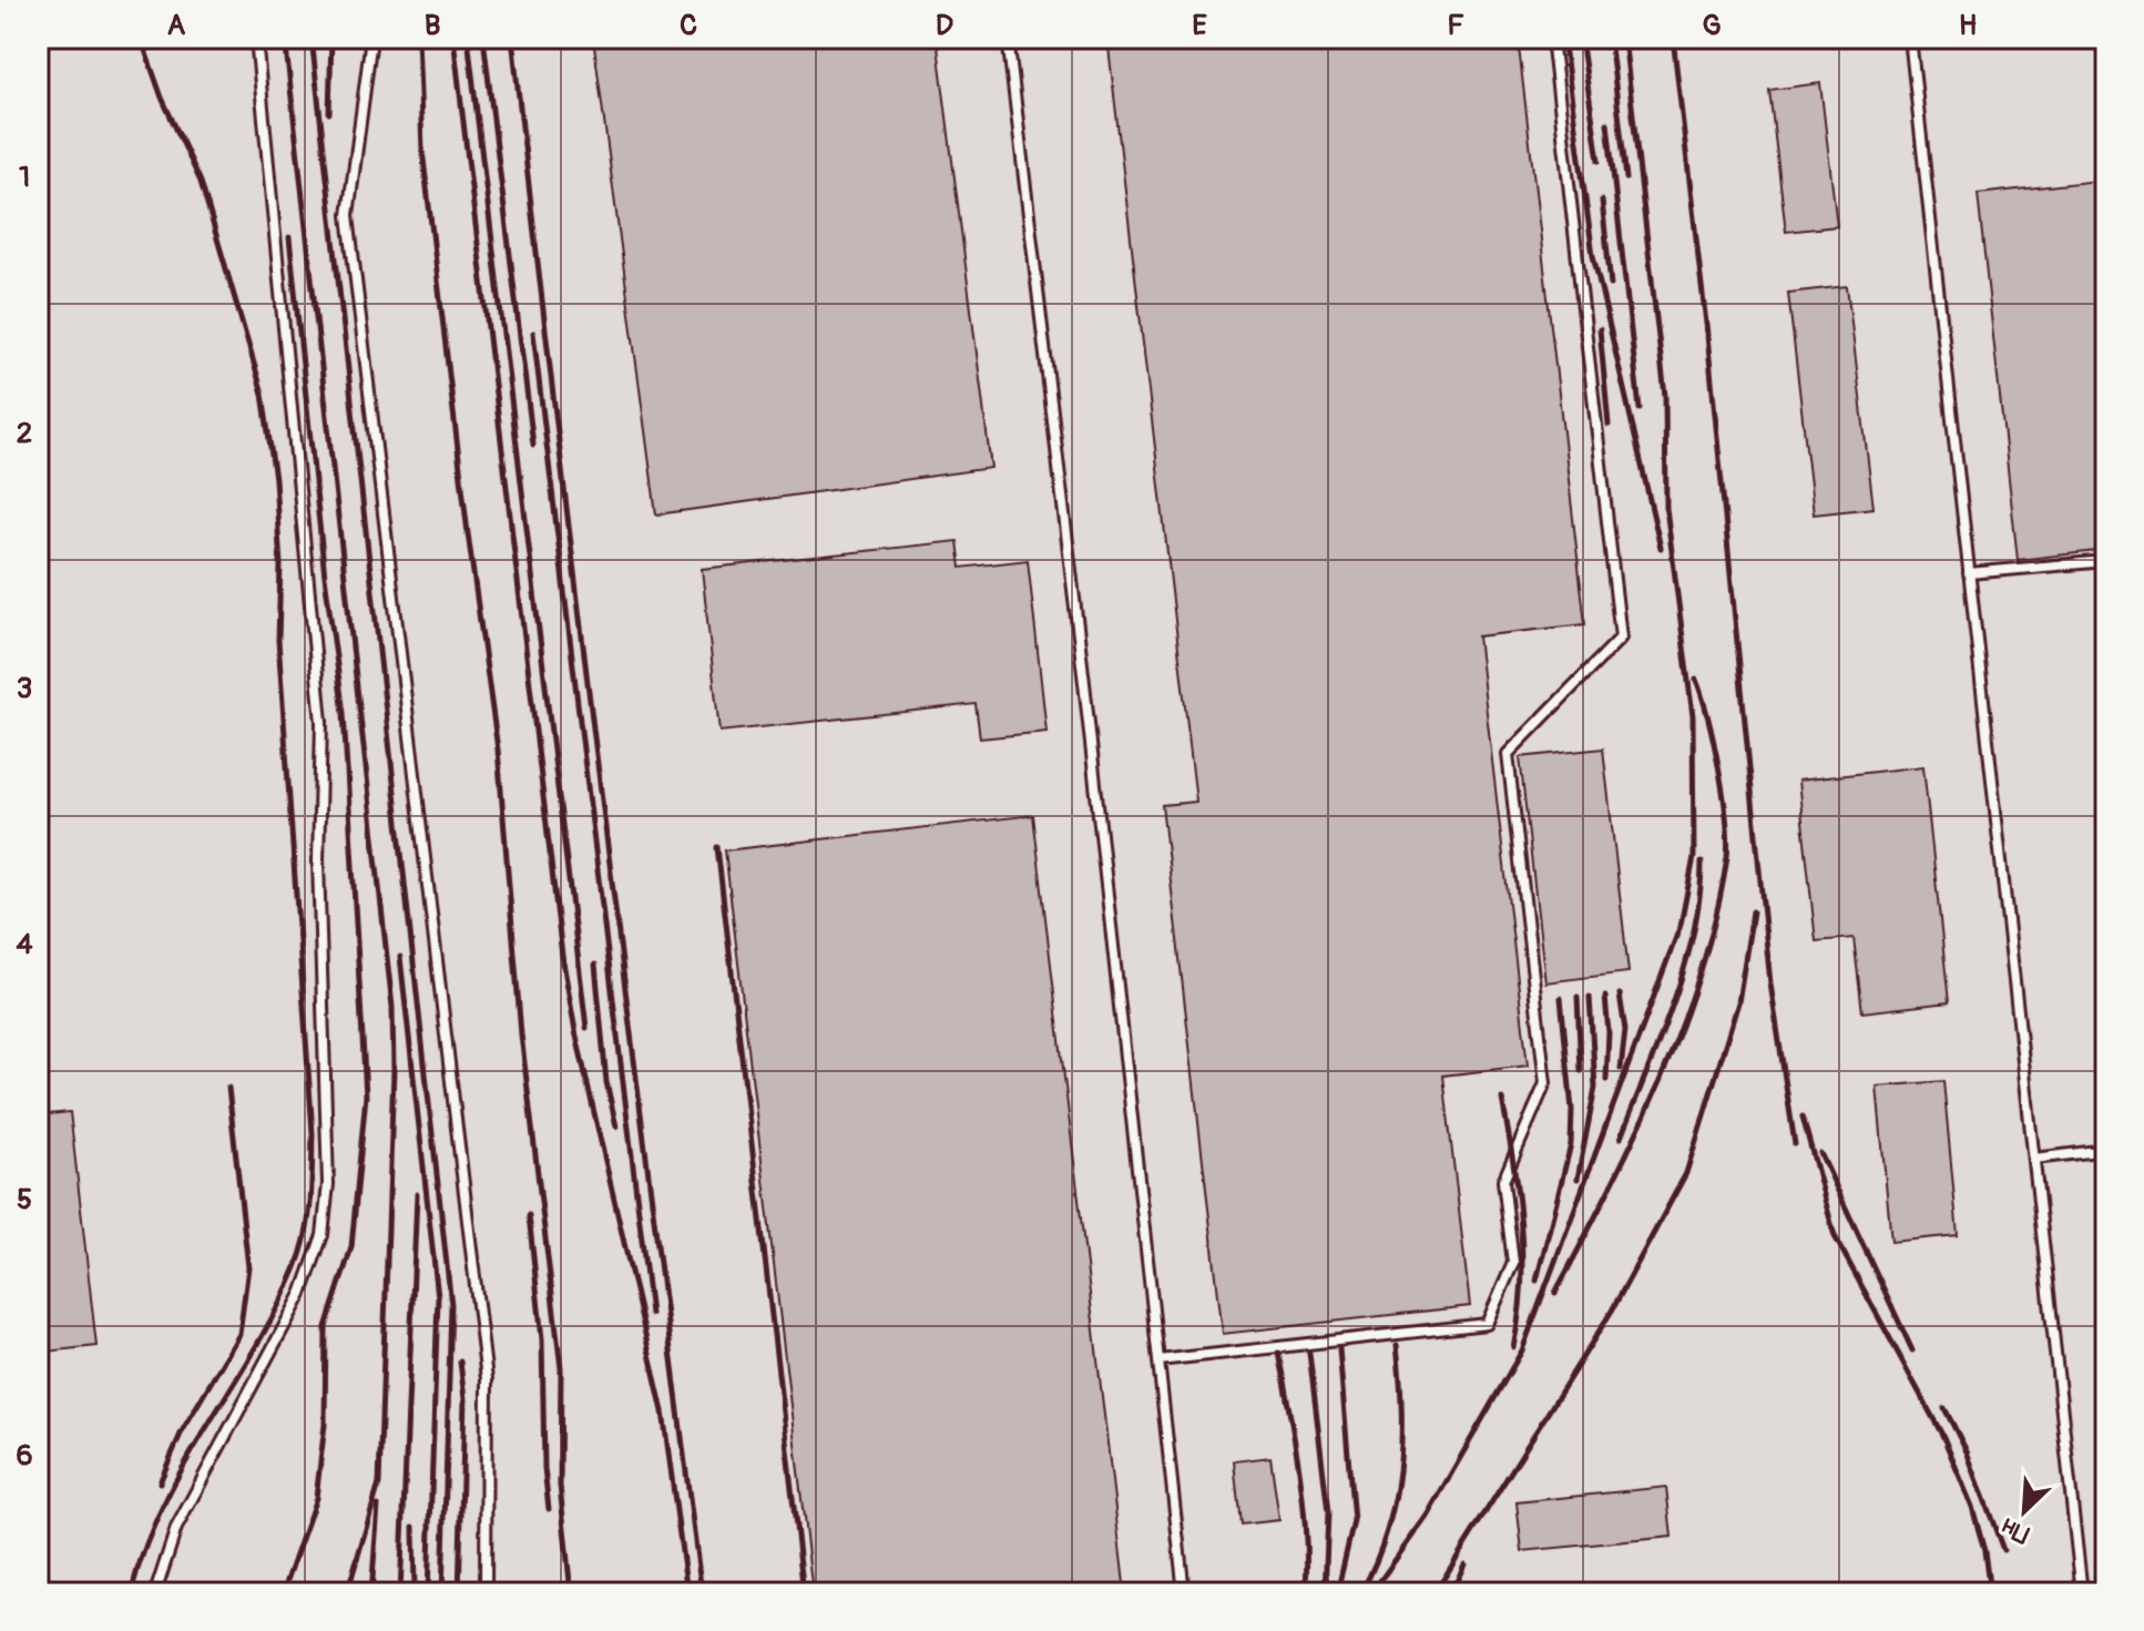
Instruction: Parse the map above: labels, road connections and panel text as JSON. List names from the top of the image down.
{
  "north": "bottom left",
  "grid": {
    "columns": [
      "A",
      "B",
      "C",
      "D",
      "E",
      "F",
      "G",
      "H"
    ],
    "rows": [
      "1",
      "2",
      "3",
      "4",
      "5",
      "6"
    ]
  }
}
